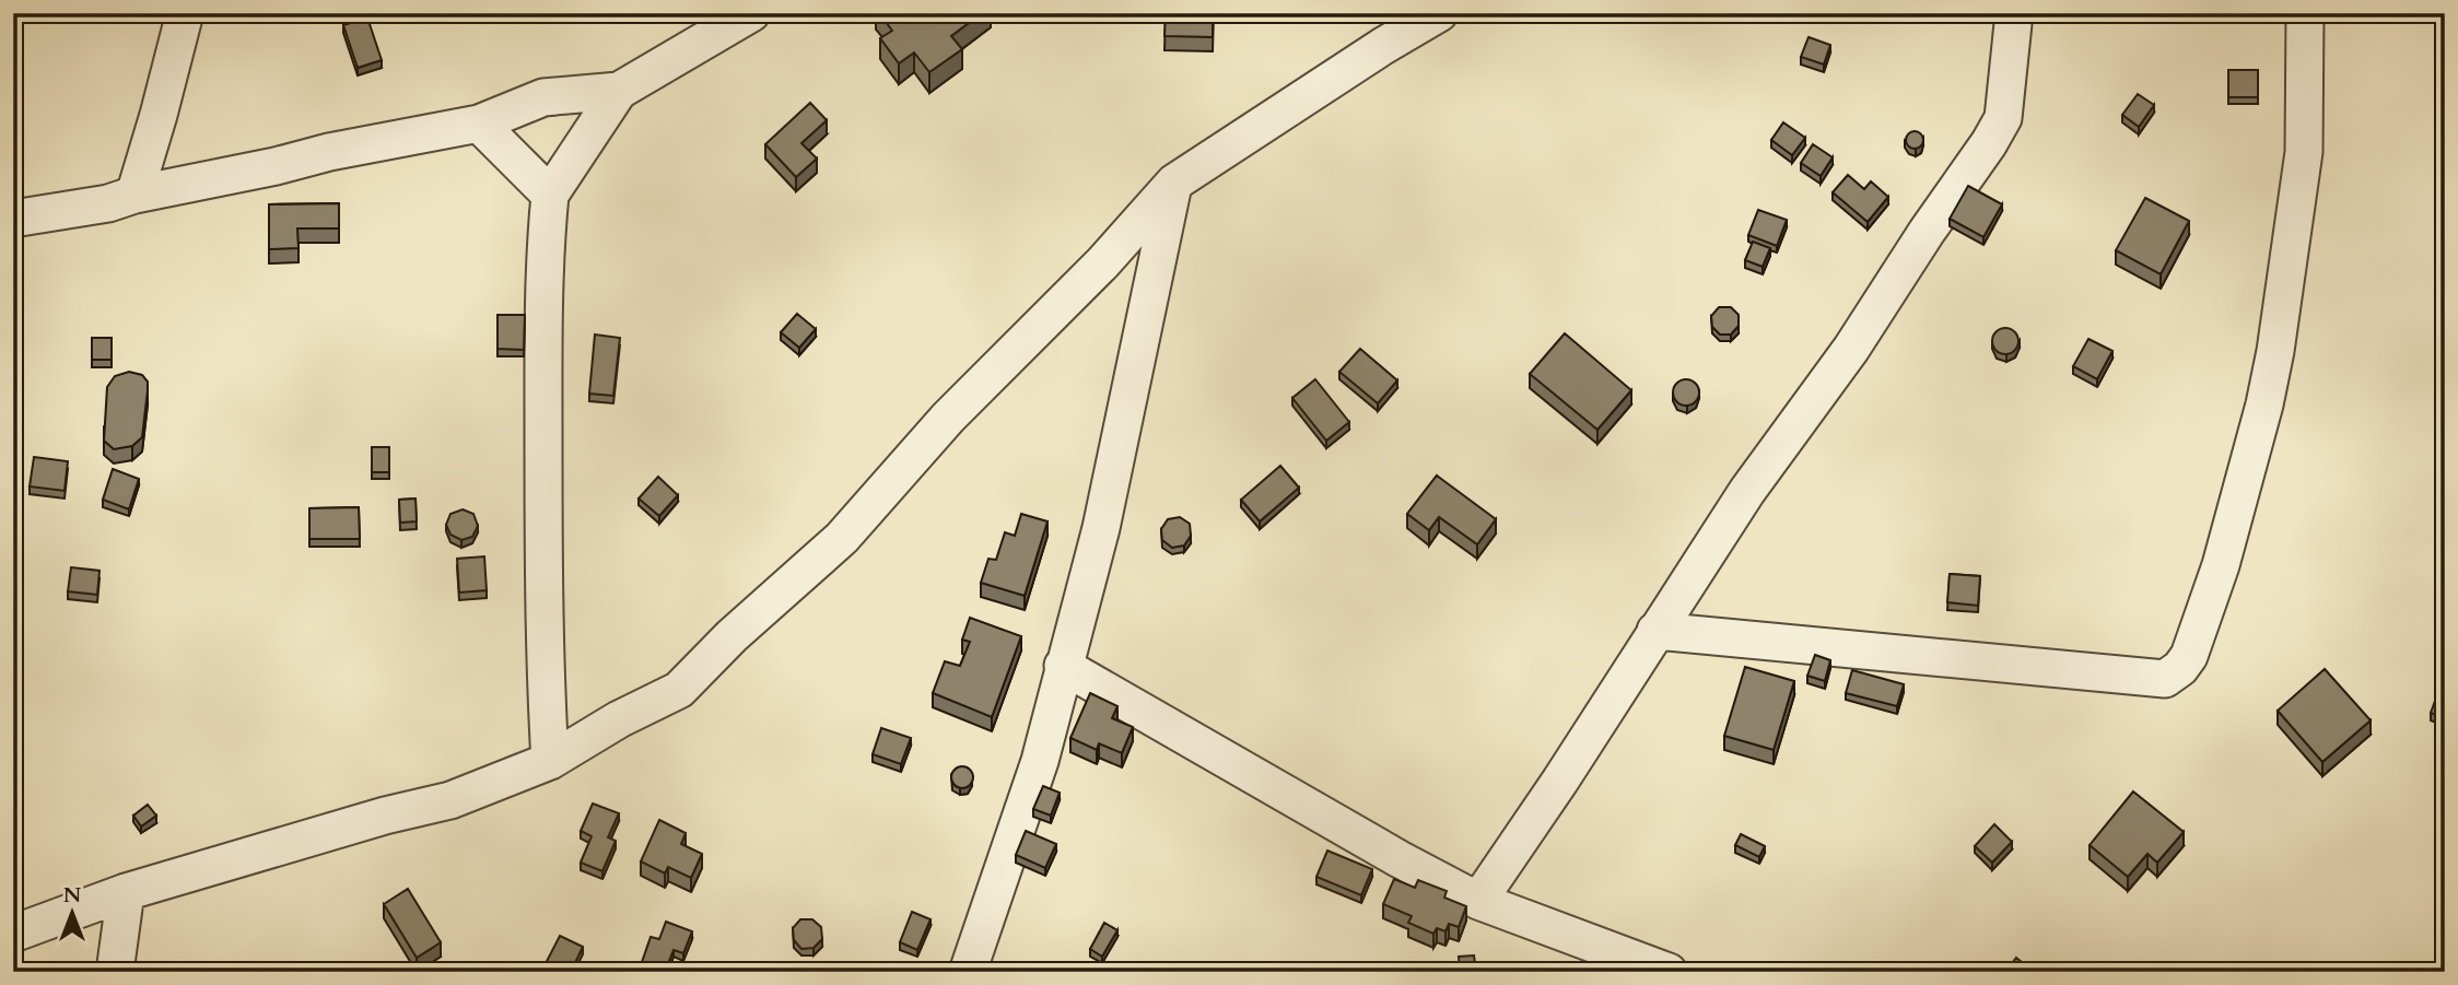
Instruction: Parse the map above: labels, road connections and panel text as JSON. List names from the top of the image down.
{
  "north": "top"
}
